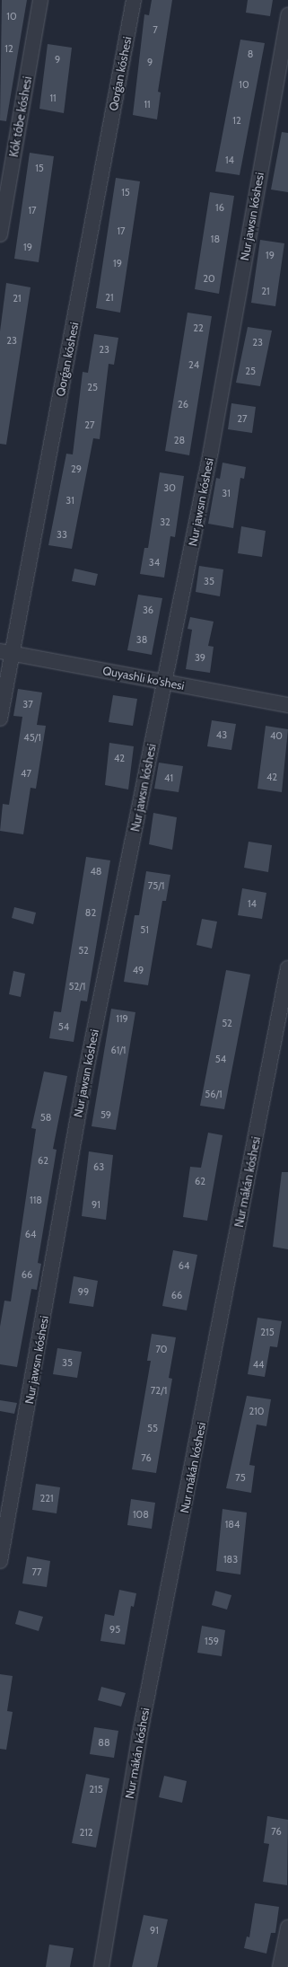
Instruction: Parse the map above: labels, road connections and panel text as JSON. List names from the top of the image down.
{
  "streets": {
    "street": [
      "Qorǵan kóshesi",
      "Kók tóbe kóshesi",
      "Nur jawsın kóshesi",
      "Quyashli ko'shesi",
      "Nur mákán kóshesi"
    ]
  },
  "crossings": [
    ["Qorǵan kóshesi", "Quyashli ko'shesi"],
    ["Nur jawsın kóshesi", "Quyashli ko'shesi"]
  ],
  "house_numbers": [
    "10",
    "7",
    "12",
    "8",
    "9",
    "9",
    "10",
    "11",
    "11",
    "12",
    "14",
    "15",
    "15",
    "16",
    "17",
    "17",
    "18",
    "19",
    "19",
    "19",
    "20",
    "21",
    "21",
    "21",
    "22",
    "23",
    "23",
    "23",
    "24",
    "25",
    "25",
    "26",
    "27",
    "27",
    "28",
    "29",
    "30",
    "31",
    "31",
    "32",
    "33",
    "34",
    "35",
    "36",
    "38",
    "39",
    "37",
    "43",
    "40",
    "45/1",
    "42",
    "47",
    "42",
    "41",
    "48",
    "75/1",
    "14",
    "82",
    "51",
    "52",
    "49",
    "52/1",
    "119",
    "52",
    "54",
    "61/1",
    "54",
    "56/1",
    "59",
    "58",
    "62",
    "63",
    "62",
    "118",
    "91",
    "64",
    "64",
    "66",
    "99",
    "66",
    "215",
    "70",
    "35",
    "44",
    "72/1",
    "210",
    "55",
    "76",
    "75",
    "221",
    "108",
    "184",
    "183",
    "77",
    "95",
    "159",
    "88",
    "215",
    "76",
    "212",
    "91"
  ]
}
